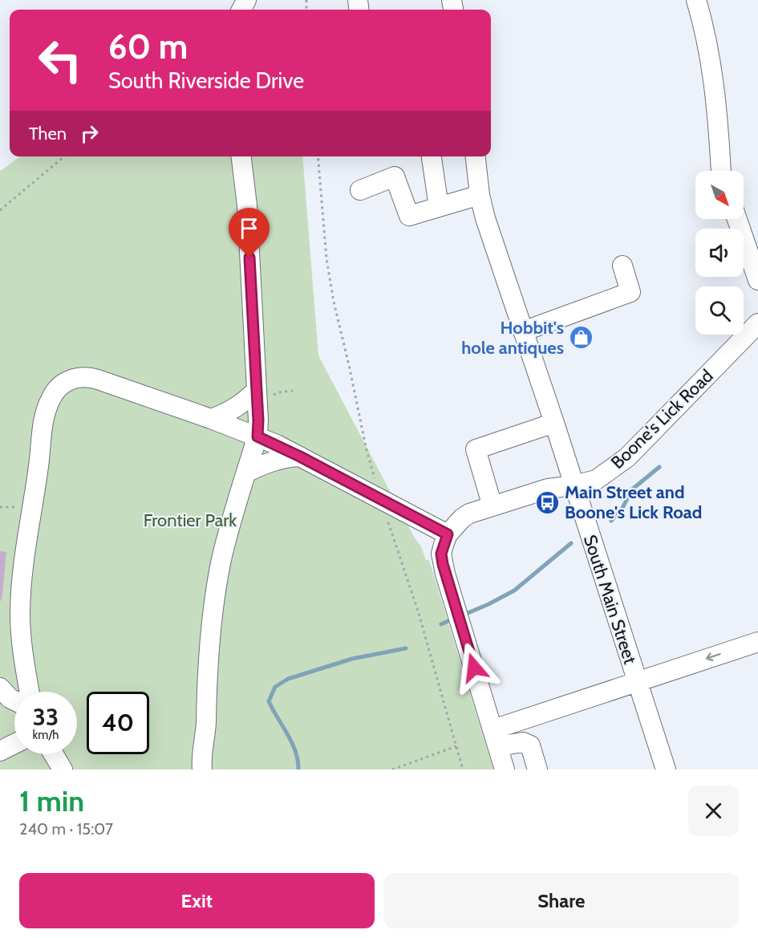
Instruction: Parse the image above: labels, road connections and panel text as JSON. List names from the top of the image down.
{
  "streets": {
    "street": ["Boone's Lick Road", "South Main Street"]
  },
  "crossings": [
    ["Boone's Lick Road", "South Main Street"]
  ],
  "parks": ["Frontier Park"],
  "places": {
    "shop": ["Hobbit's hole antiques"],
    "bus stop": ["Main Street and Boone's Lick Road"]
  },
  "north": "bottom right",
  "page": {
    "turn": ["60 m", "South Riverside Drive"],
    "then": "Then",
    "speed": "33 km/h",
    "limit": "40",
    "heading": ["1 min", "240 m · 15:07"],
    "buttons": ["Exit", "Share"]
  }
}
